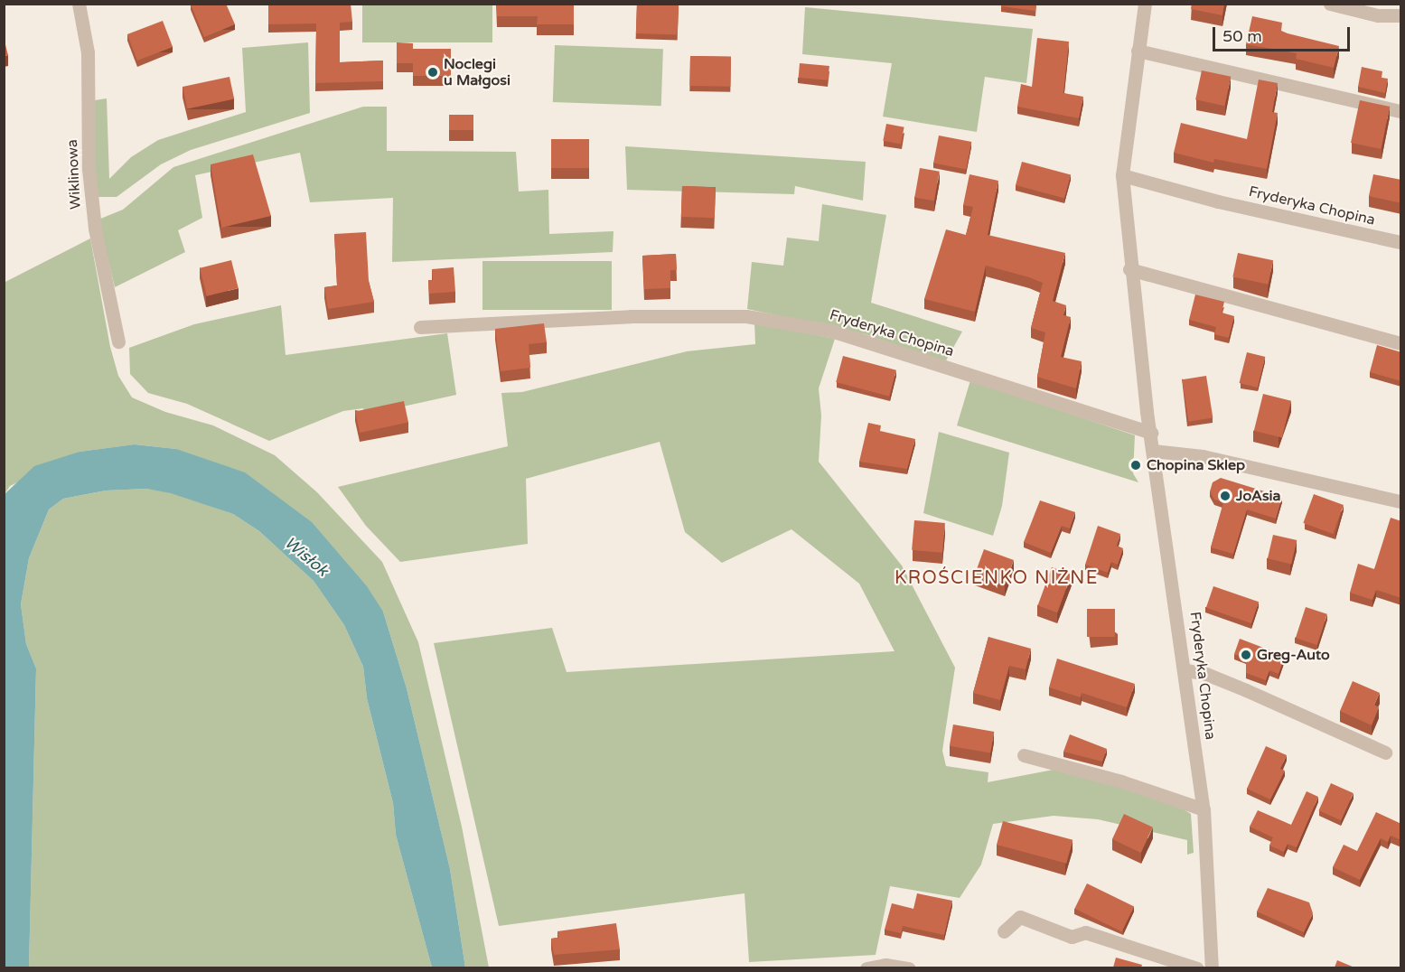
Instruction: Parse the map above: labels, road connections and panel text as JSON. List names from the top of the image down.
{
  "streets": {
    "street": ["Wiklinowa", "Fryderyka Chopina"]
  },
  "districts": ["KROŚCIENKO NIŻNE"],
  "water": ["Wisłok"],
  "places": [
    "Noclegi u Małgosi",
    "Chopina Sklep",
    "JoAsia",
    "Greg-Auto"
  ],
  "scale_bar": "50 m"
}
